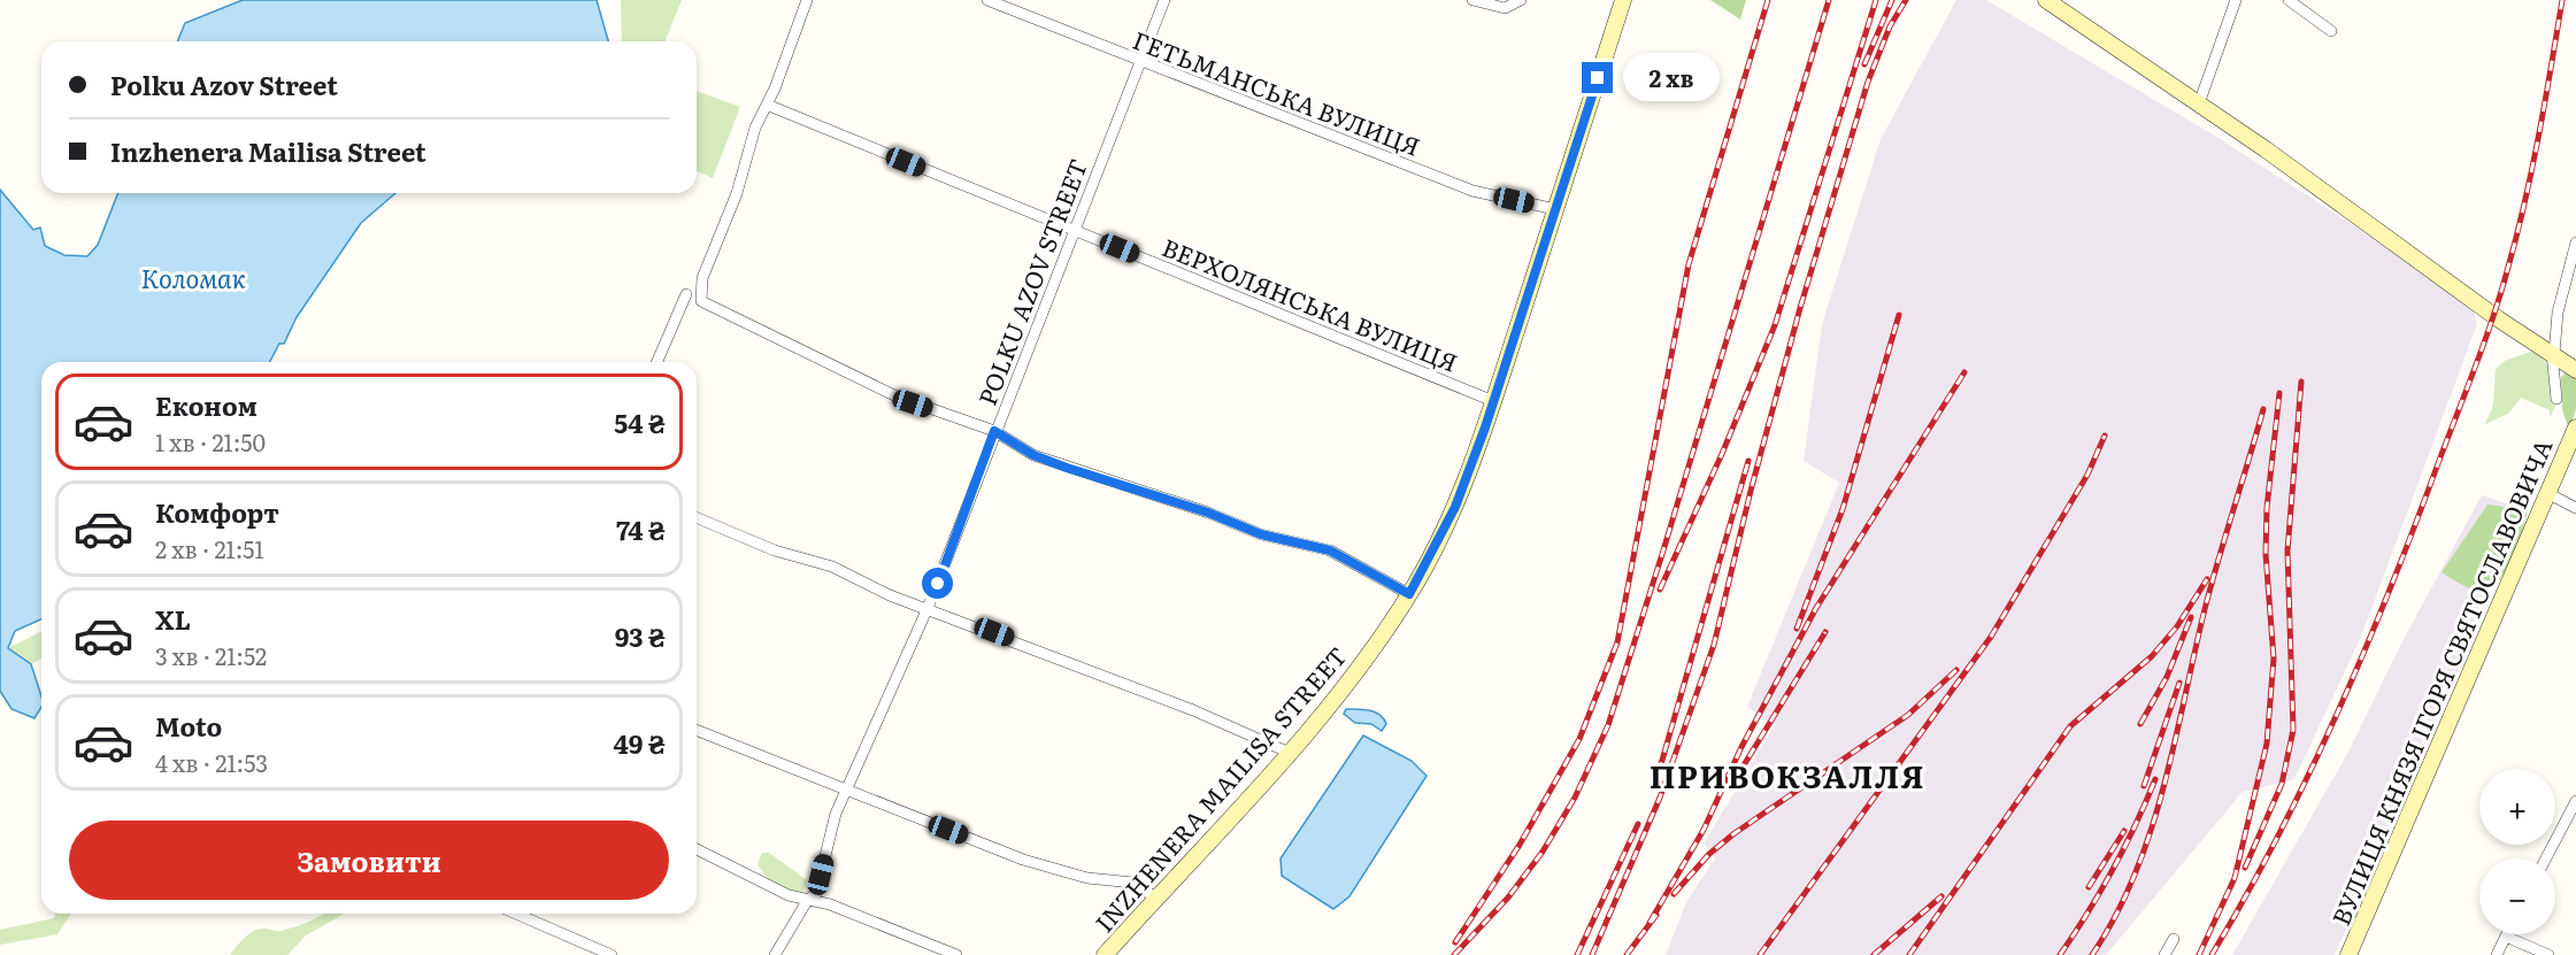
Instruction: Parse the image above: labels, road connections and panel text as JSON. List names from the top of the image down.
{
  "streets": {
    "street": [
      "ГЕТЬМАНСЬКА ВУЛИЦЯ",
      "POLKU AZOV STREET",
      "ВЕРХОЛЯНСЬКА ВУЛИЦЯ",
      "ВУЛИЦЯ КНЯЗЯ ІГОРЯ СВЯТОСЛАВОВИЧА",
      "INZHENERA MAILISA STREET"
    ]
  },
  "crossings": [
    ["ГЕТЬМАНСЬКА ВУЛИЦЯ", "POLKU AZOV STREET"],
    ["ГЕТЬМАНСЬКА ВУЛИЦЯ", "INZHENERA MAILISA STREET"],
    ["POLKU AZOV STREET", "ВЕРХОЛЯНСЬКА ВУЛИЦЯ"],
    ["ВЕРХОЛЯНСЬКА ВУЛИЦЯ", "INZHENERA MAILISA STREET"]
  ],
  "districts": ["ПРИВОКЗАЛЛЯ"],
  "water": ["Коломак"],
  "page": {
    "banner": ["Polku Azov Street", "Inzhenera Mailisa Street"],
    "bubble": "2 хв",
    "list": [
      {
        "name": "Економ",
        "note": "1 хв · 21:50",
        "value": "54 ₴"
      },
      {
        "name": "Комфорт",
        "note": "2 хв · 21:51",
        "value": "74 ₴"
      },
      {
        "name": "XL",
        "note": "3 хв · 21:52",
        "value": "93 ₴"
      },
      {
        "name": "Moto",
        "note": "4 хв · 21:53",
        "value": "49 ₴"
      }
    ],
    "map_buttons": ["+", "−"],
    "buttons": "Замовити"
  }
}
